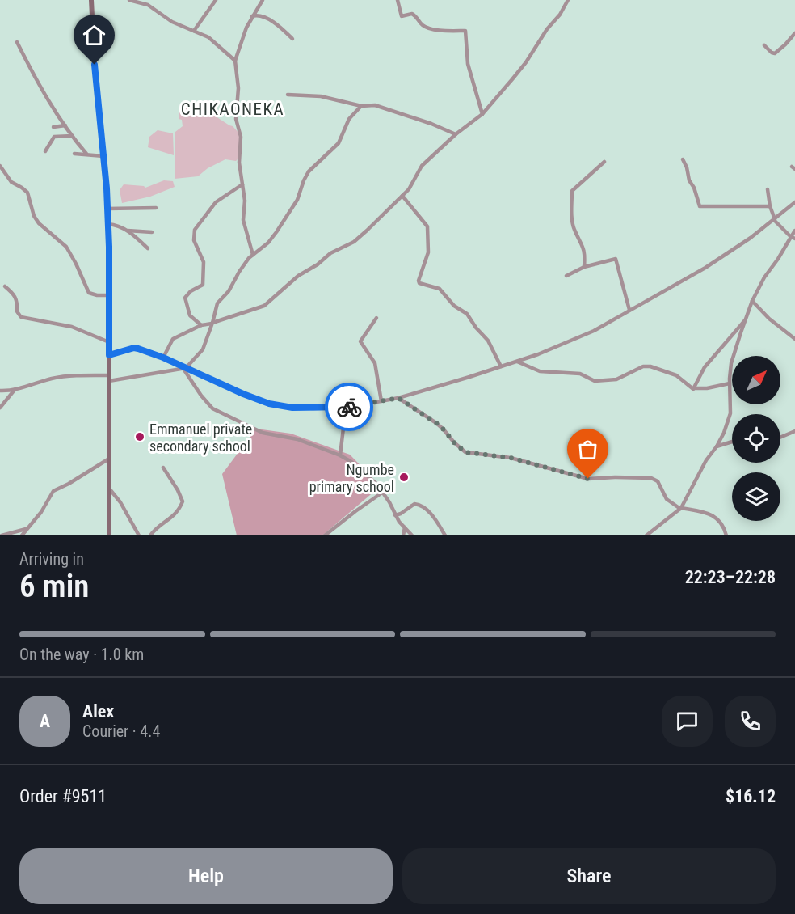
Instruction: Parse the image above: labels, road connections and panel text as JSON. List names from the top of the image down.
{
  "districts": ["CHIKAONEKA"],
  "places": ["Emmanuel private secondary school", "Ngumbe primary school"],
  "north": "top right",
  "page": {
    "heading": ["6 min", "Arriving in", "22:23–22:28"],
    "panel": [
      "Alex",
      "Courier · 4.4",
      "Order #9511",
      "$16.12"
    ],
    "bar": "On the way · 1.0 km",
    "round": "A",
    "buttons": ["Help", "Share"]
  }
}
